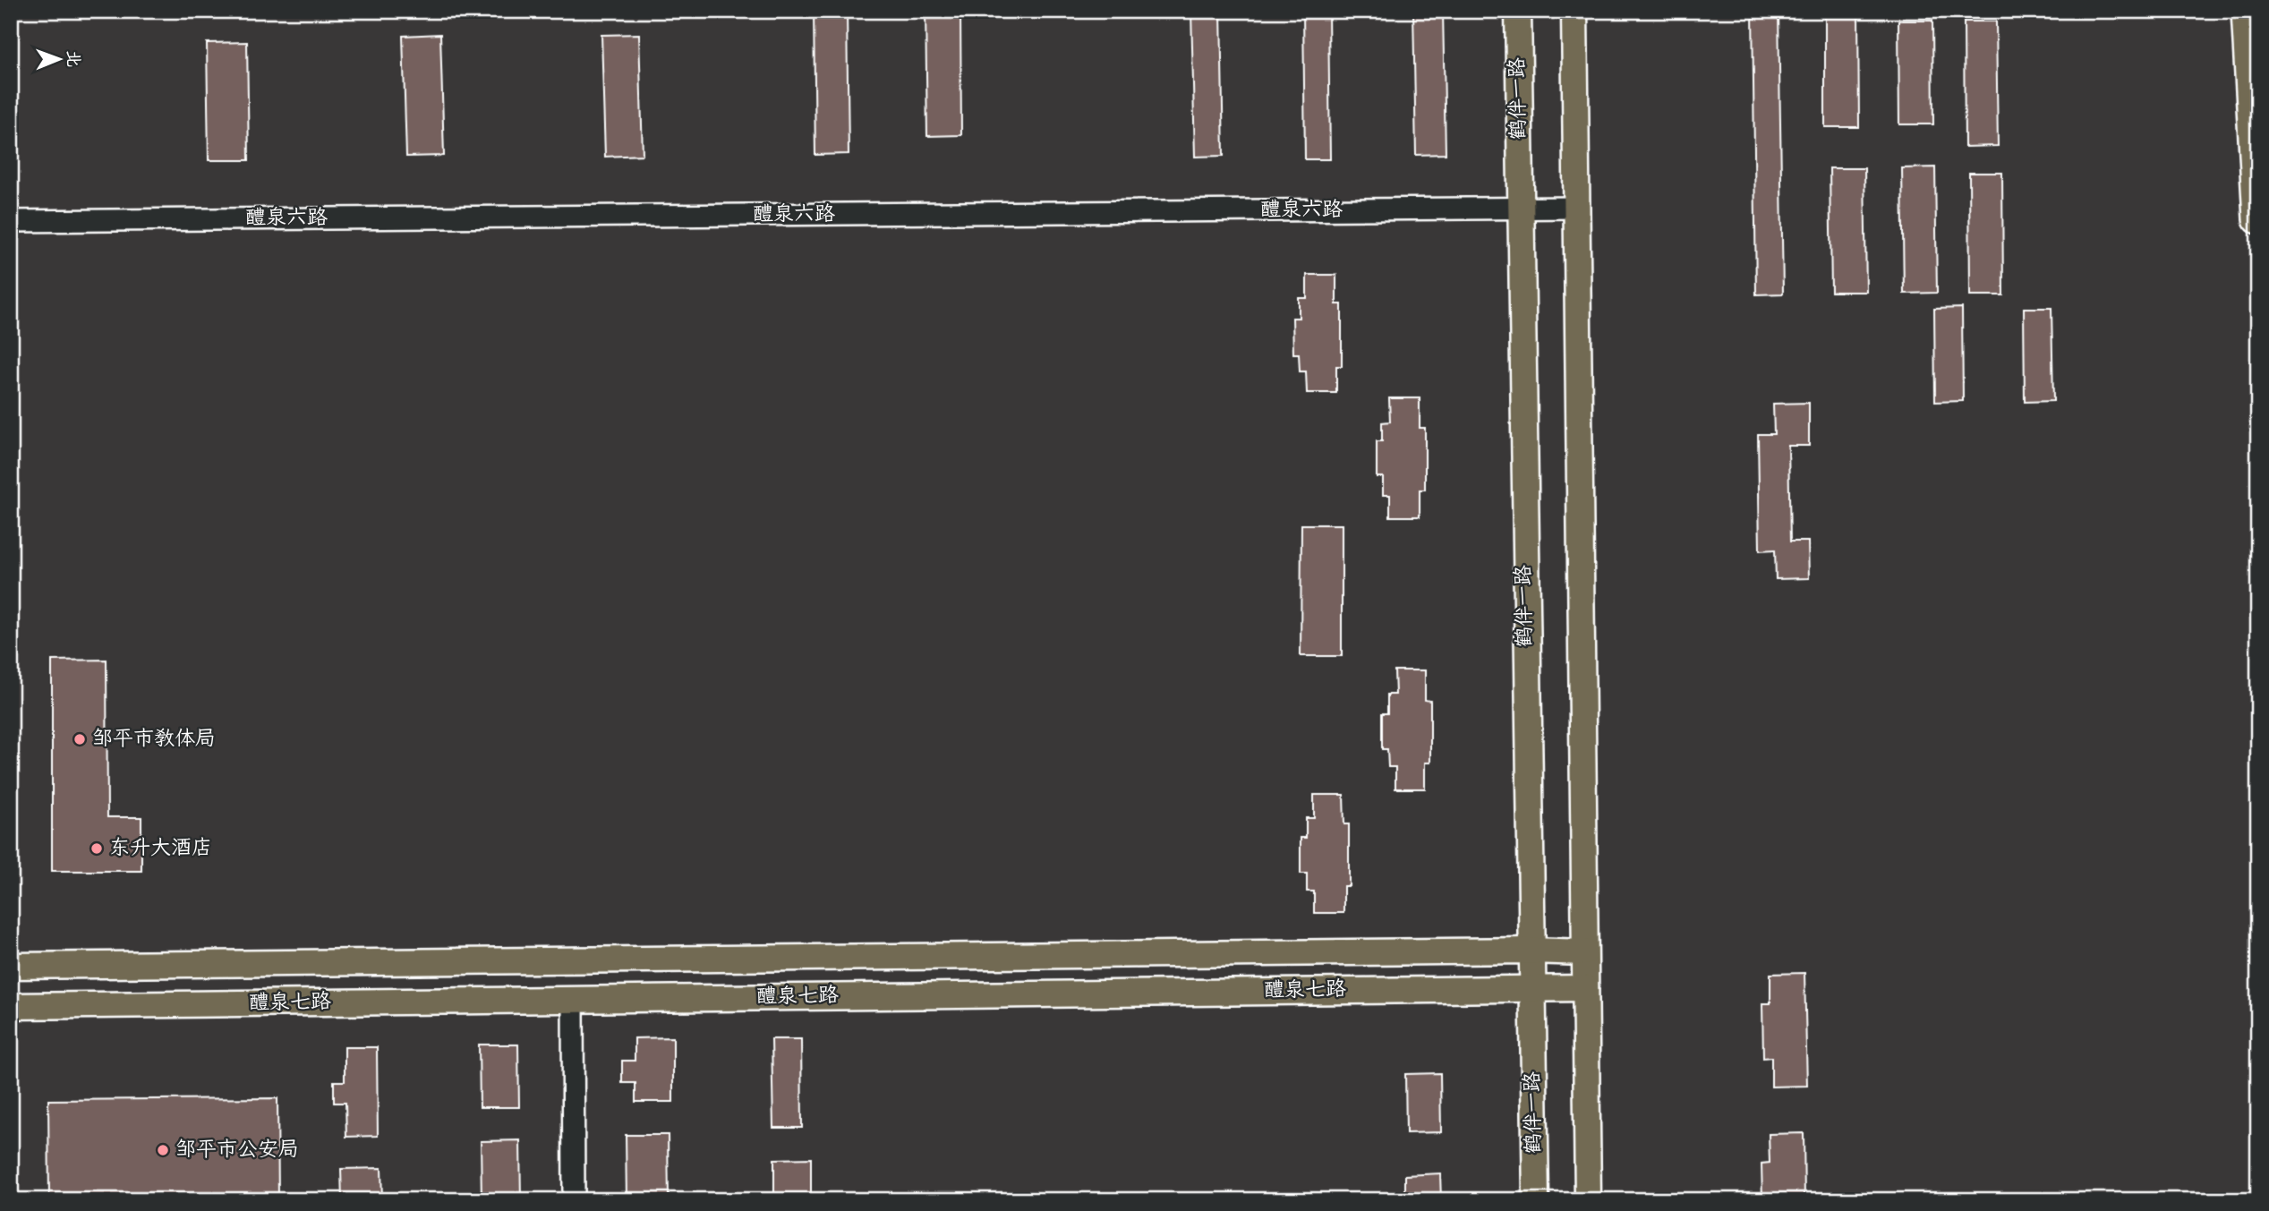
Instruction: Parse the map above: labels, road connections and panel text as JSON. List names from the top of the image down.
{
  "streets": {
    "main road": ["鹤伴一路", "醴泉七路"],
    "street": ["醴泉六路"]
  },
  "crossings": [
    ["鹤伴一路", "醴泉六路"],
    ["鹤伴一路", "醴泉七路"]
  ],
  "places": ["邹平市教体局", "东升大酒店", "邹平市公安局"],
  "north": "right"
}
